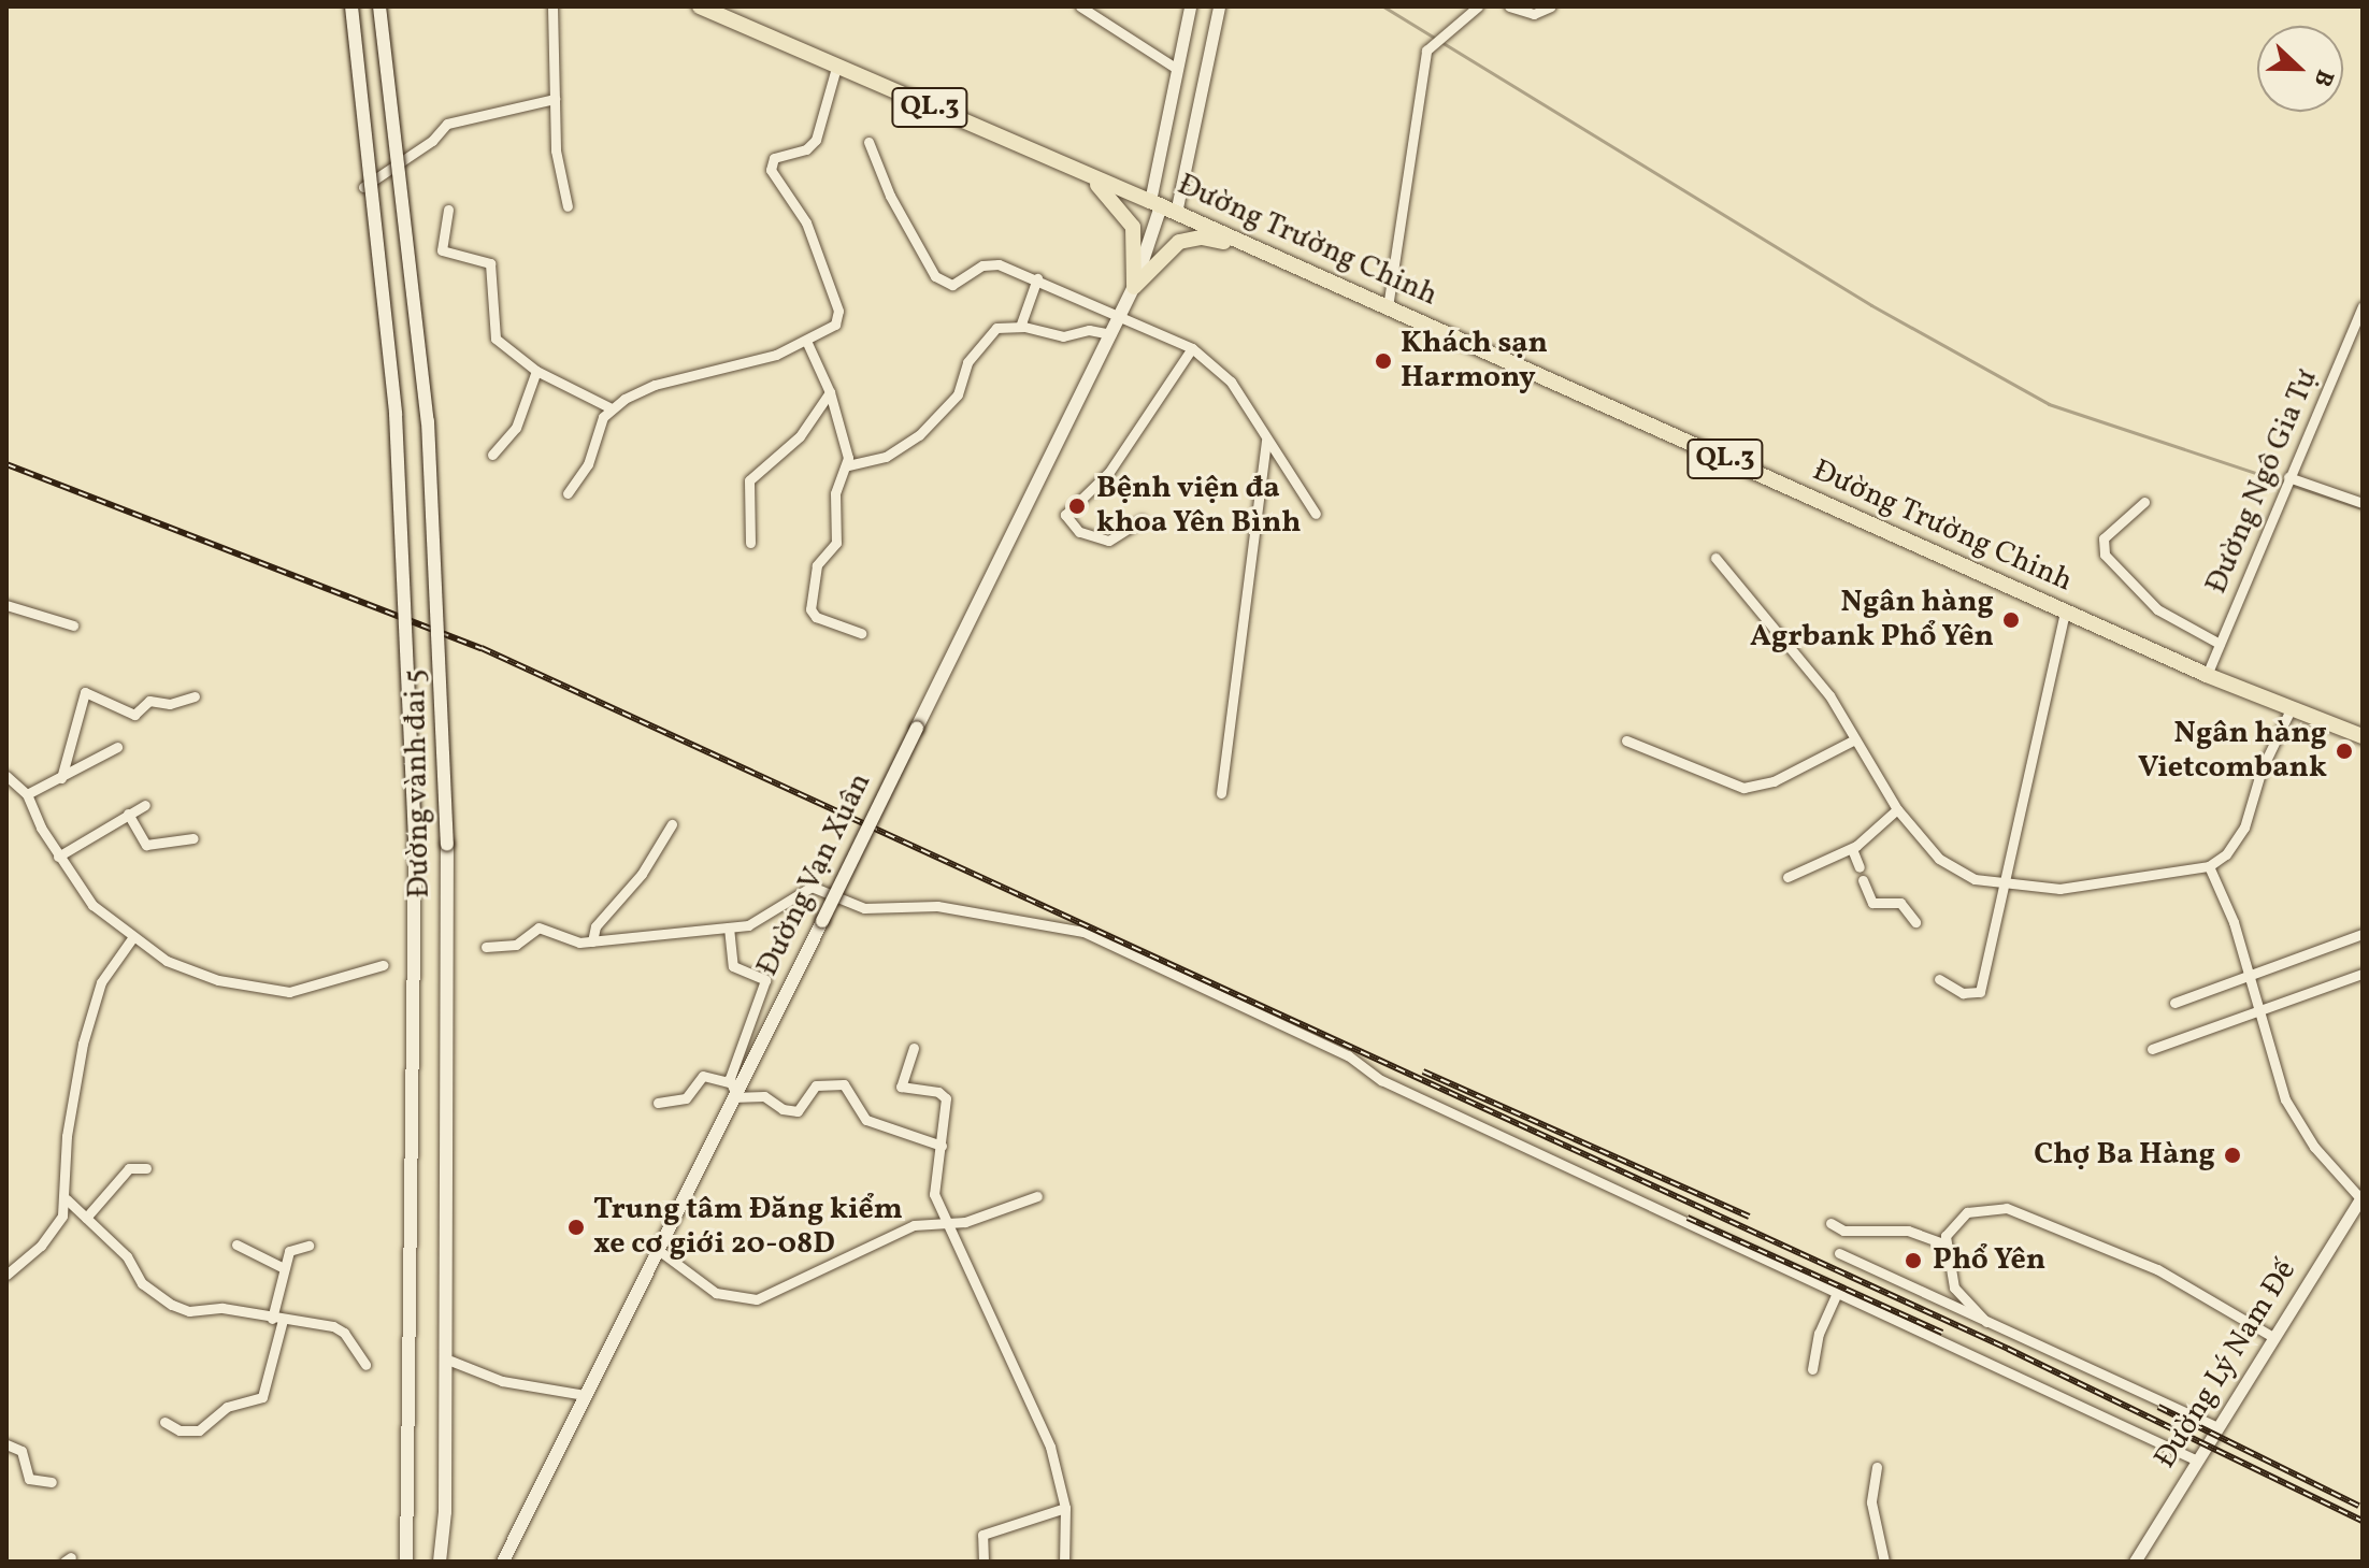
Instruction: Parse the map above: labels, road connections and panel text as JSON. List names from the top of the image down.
{
  "streets": {
    "highway": ["QL.3", "Đường Trường Chinh"],
    "main road": ["Đường vành đai 5", "Đường Vạn Xuân"],
    "street": ["Đường Ngô Gia Tự", "Đường Lý Nam Đế"]
  },
  "crossings": [
    ["Đường Trường Chinh", "Đường Ngô Gia Tự"],
    ["Đường Trường Chinh", "Đường Vạn Xuân"]
  ],
  "places": [
    "Khách sạn Harmony",
    "Bệnh viện đa khoa Yên Bình",
    "Ngân hàng Agrbank Phổ Yên",
    "Ngân hàng Vietcombank",
    "Chợ Ba Hàng",
    "Trung tâm Đăng kiểm xe cơ giới 20-08D",
    "Phổ Yên"
  ],
  "north": "right"
}
